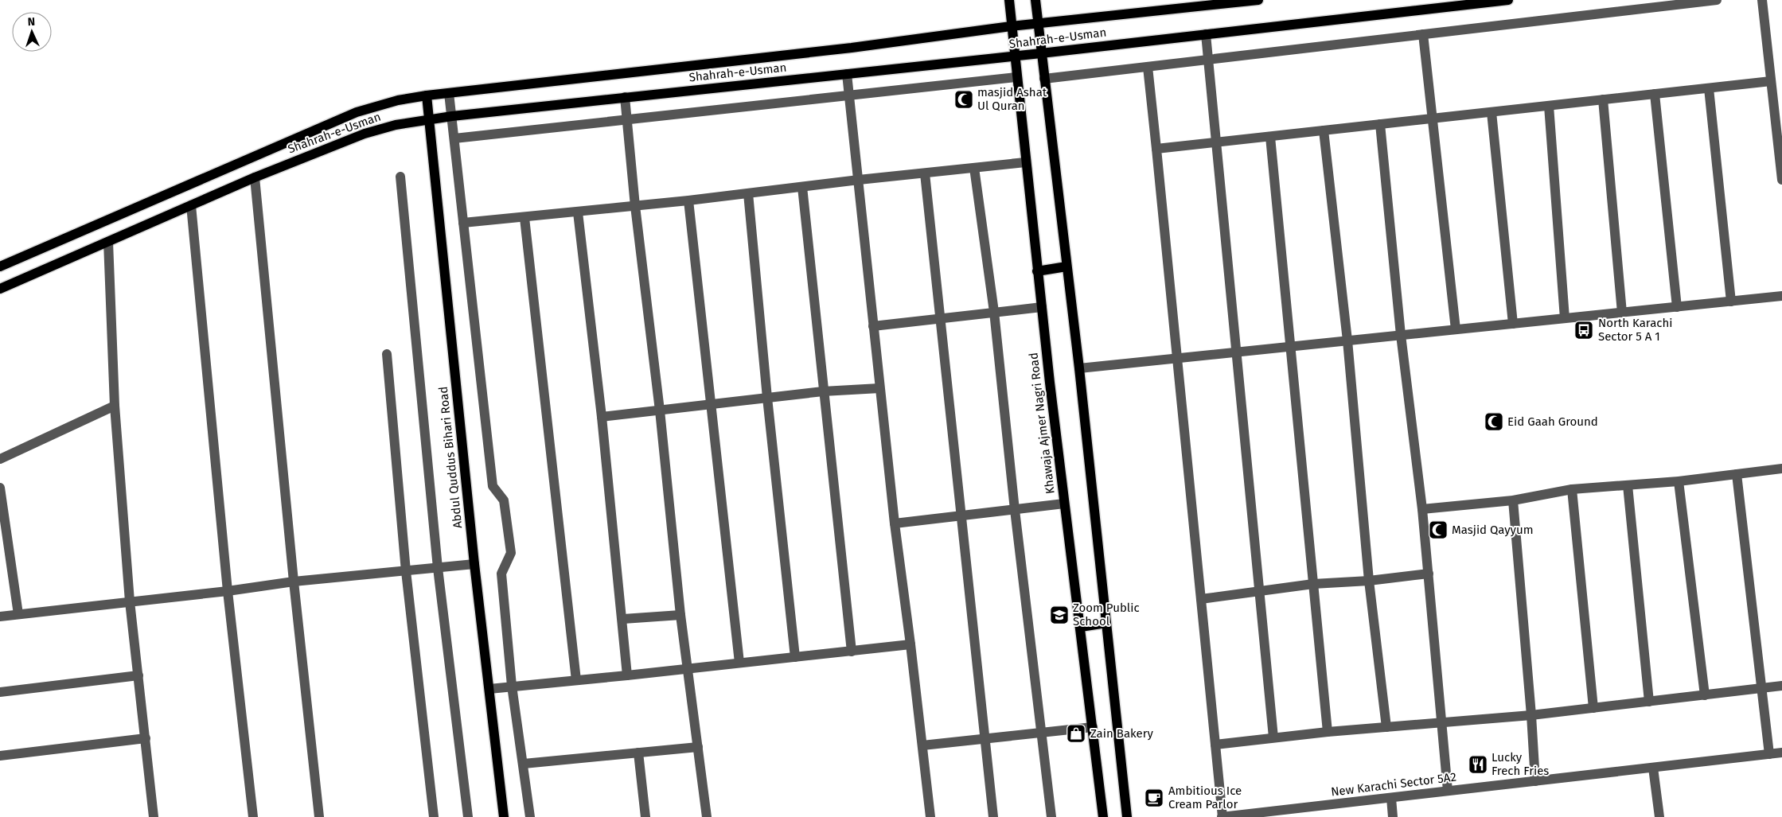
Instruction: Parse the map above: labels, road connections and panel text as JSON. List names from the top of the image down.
{
  "streets": {
    "main road": ["Shahrah-e-Usman", "Khawaja Ajmer Nagri Road", "Abdul Quddus Bihari Road"],
    "street": ["New Karachi Sector 5A2"]
  },
  "crossings": [
    ["Shahrah-e-Usman", "Khawaja Ajmer Nagri Road"],
    ["Shahrah-e-Usman", "Abdul Quddus Bihari Road"]
  ],
  "places": {
    "mosque": ["masjid Ashat Ul Quran", "Eid Gaah Ground", "Masjid Qayyum"],
    "bus stop": ["North Karachi Sector 5 A 1"],
    "school or university": ["Zoom Public School"],
    "shop": ["Zain Bakery"],
    "restaurant": ["Lucky Frech Fries"],
    "cafe": ["Ambitious Ice Cream Parlor"]
  },
  "north": "top"
}
